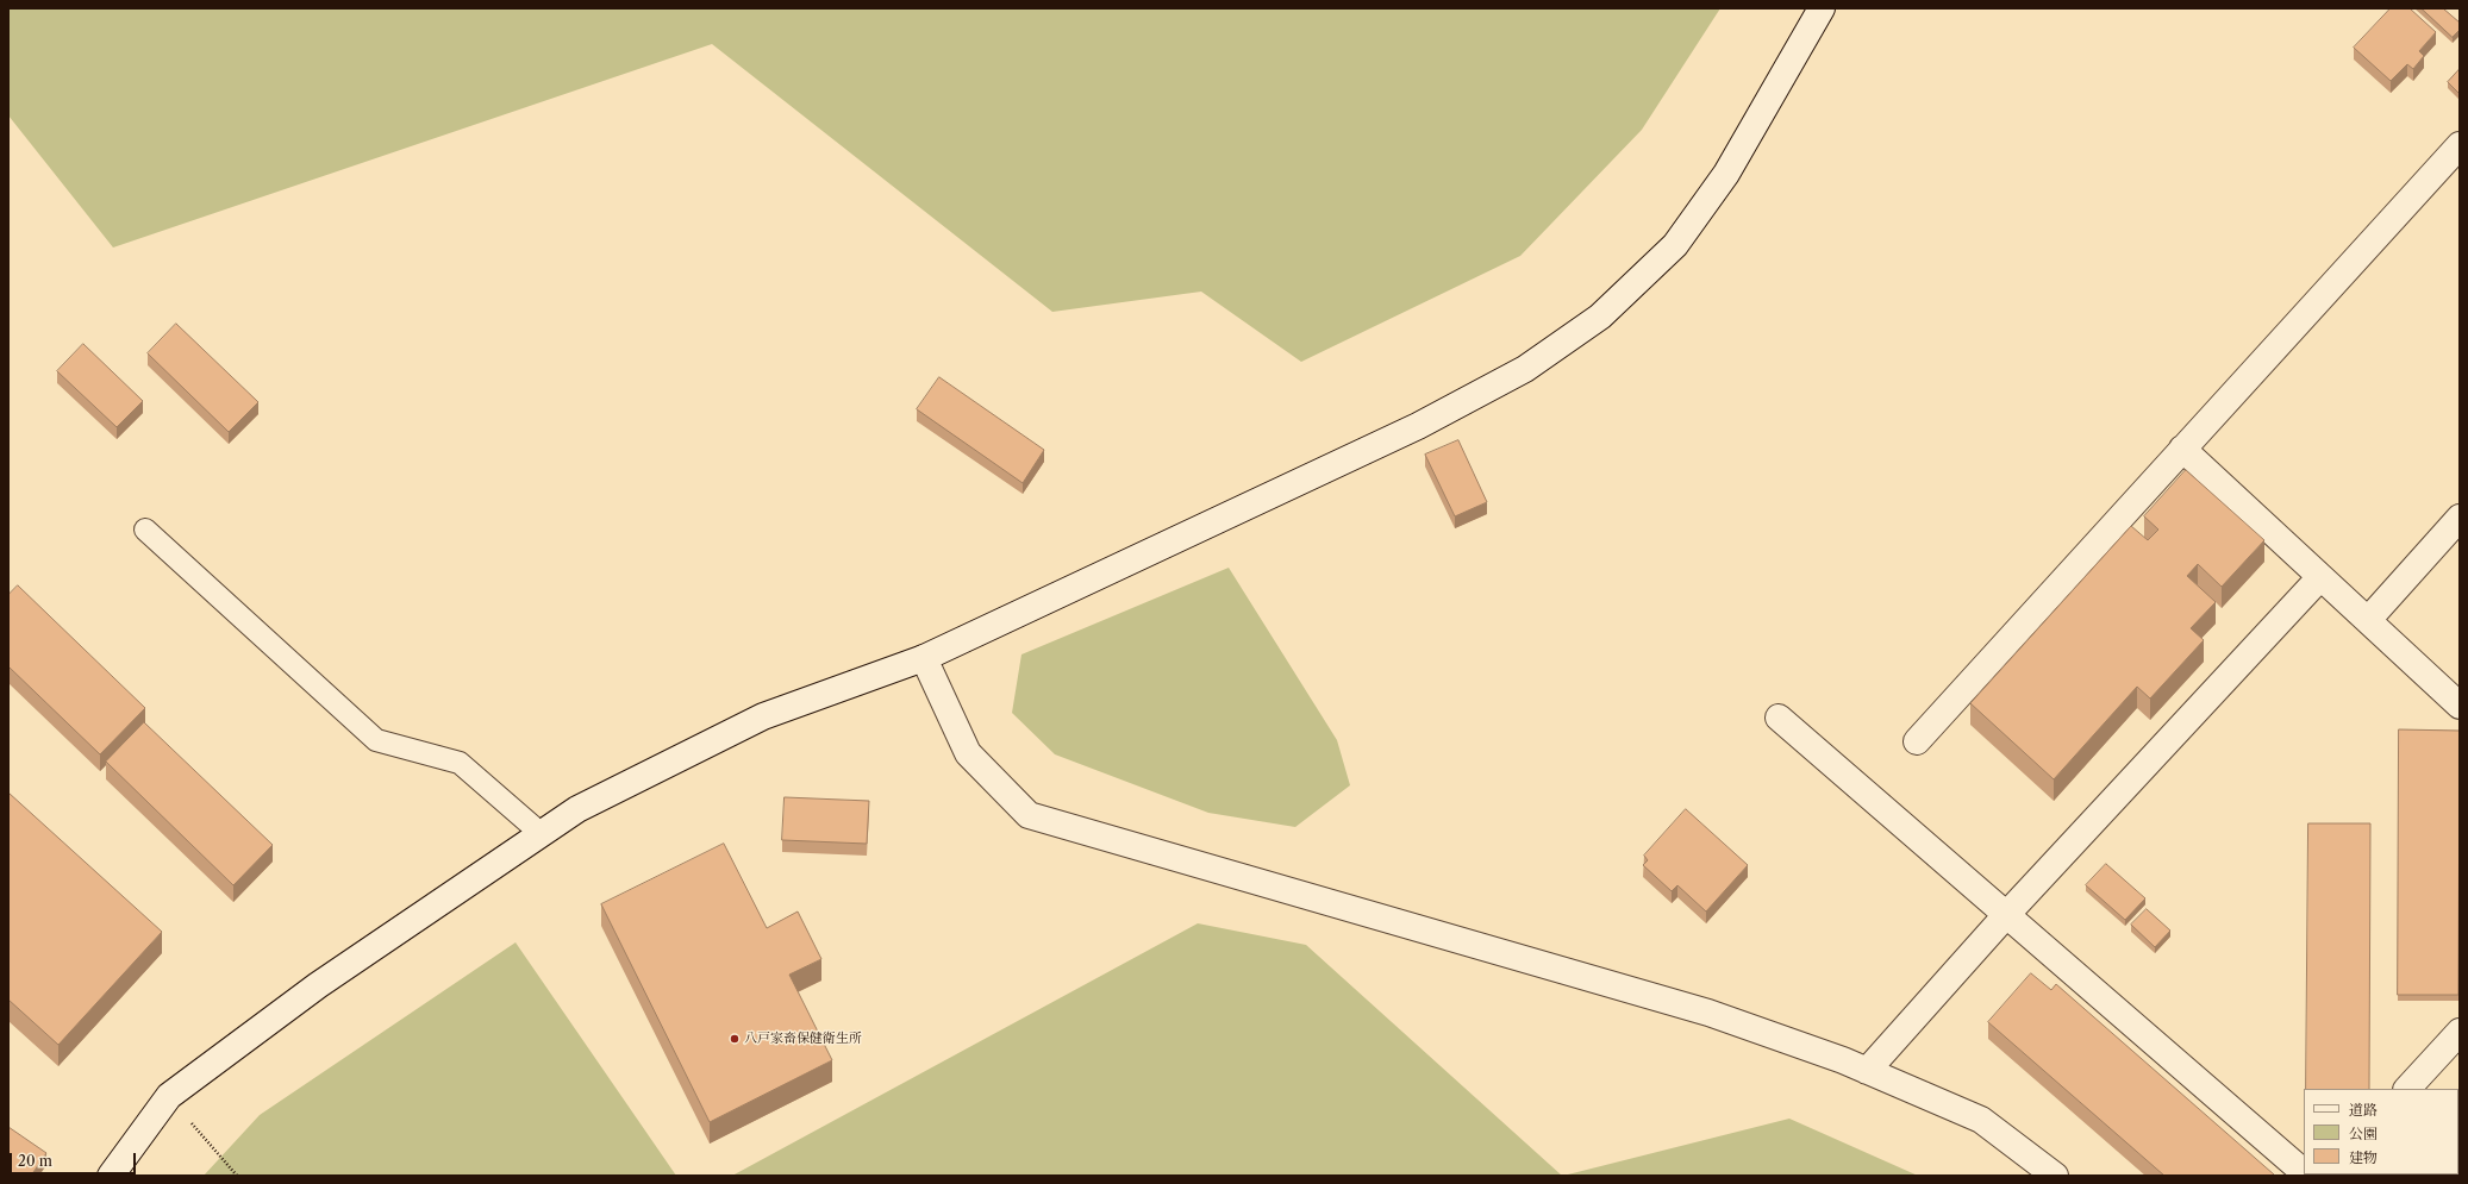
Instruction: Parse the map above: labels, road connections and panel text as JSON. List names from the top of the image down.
{
  "places": ["八戸家畜保健衛生所"],
  "legend": ["道路", "公園", "建物"],
  "scale_bar": "20 m"
}
